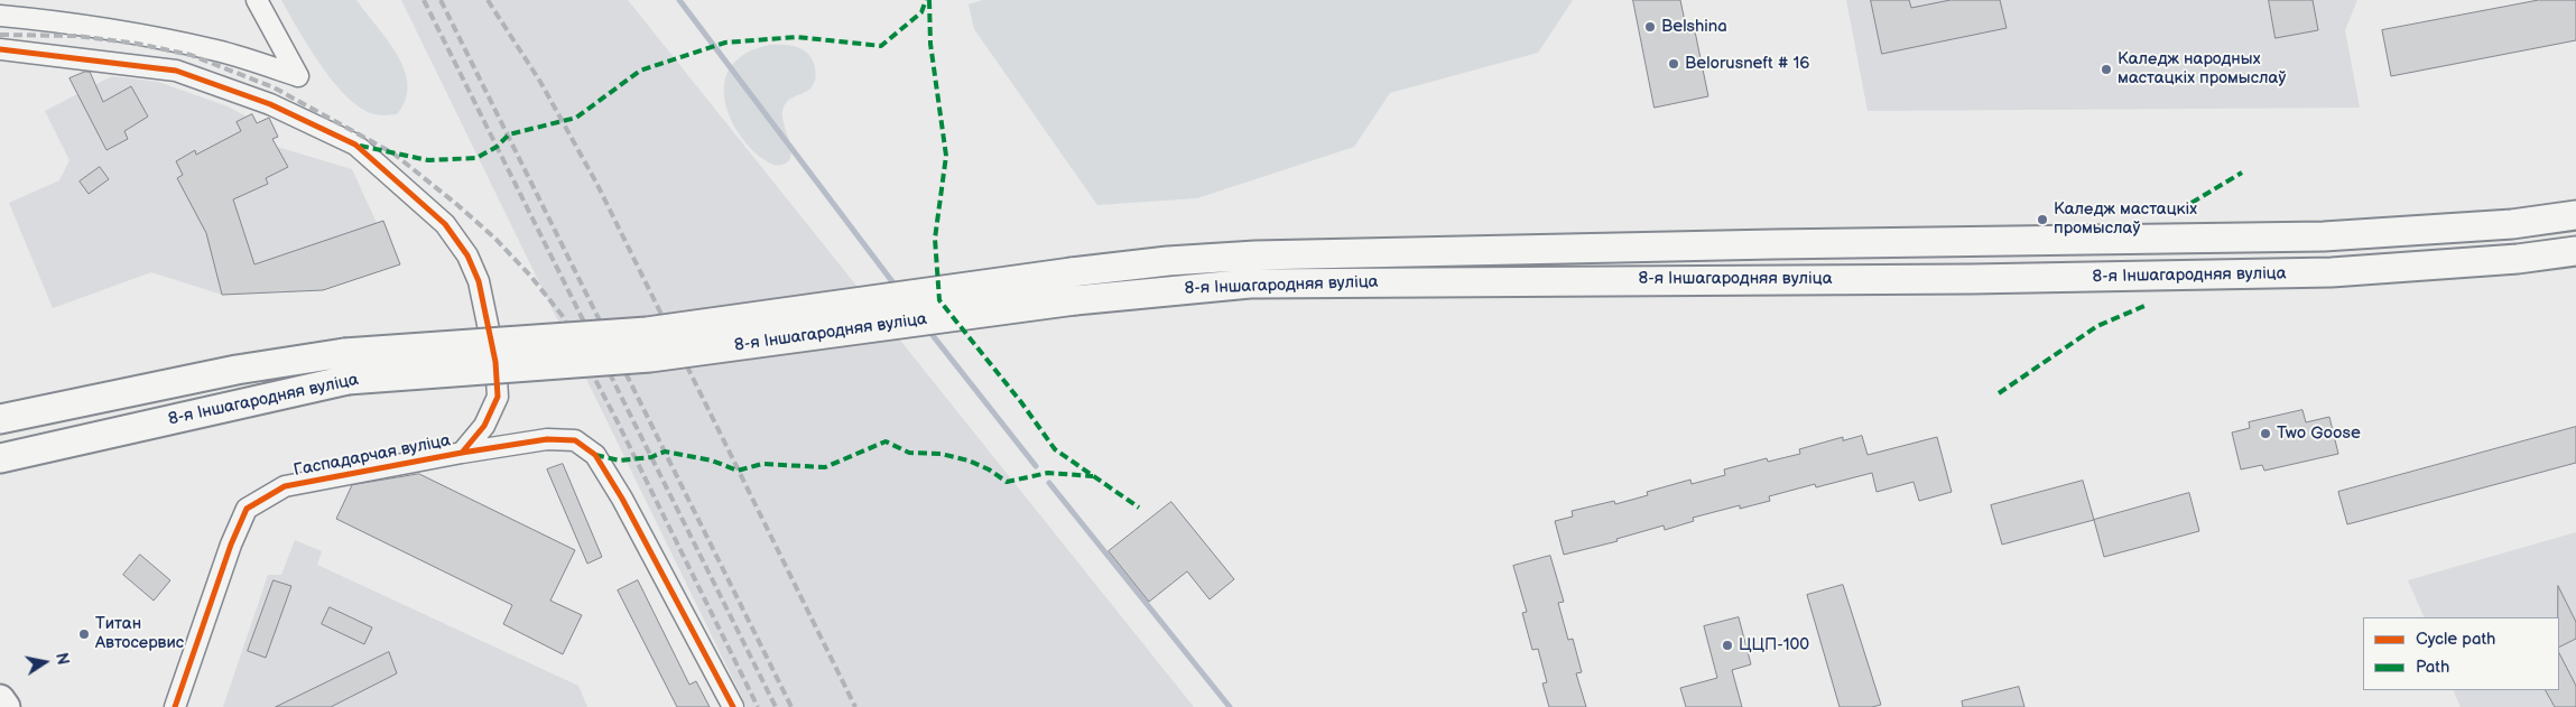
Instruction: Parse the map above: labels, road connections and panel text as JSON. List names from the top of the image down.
{
  "streets": {
    "main road": ["8-я Іншагародняя вуліца"],
    "street": ["Гаспадарчая вуліца"]
  },
  "places": [
    "Belshina",
    "Belorusneft # 16",
    "Каледж народных мастацкіх промыслаў",
    "Каледж мастацкіх промыслаў",
    "Two Goose",
    "Титан Автосервис",
    "ЦЦП-100"
  ],
  "legend": ["Cycle path", "Path"],
  "north": "right"
}
